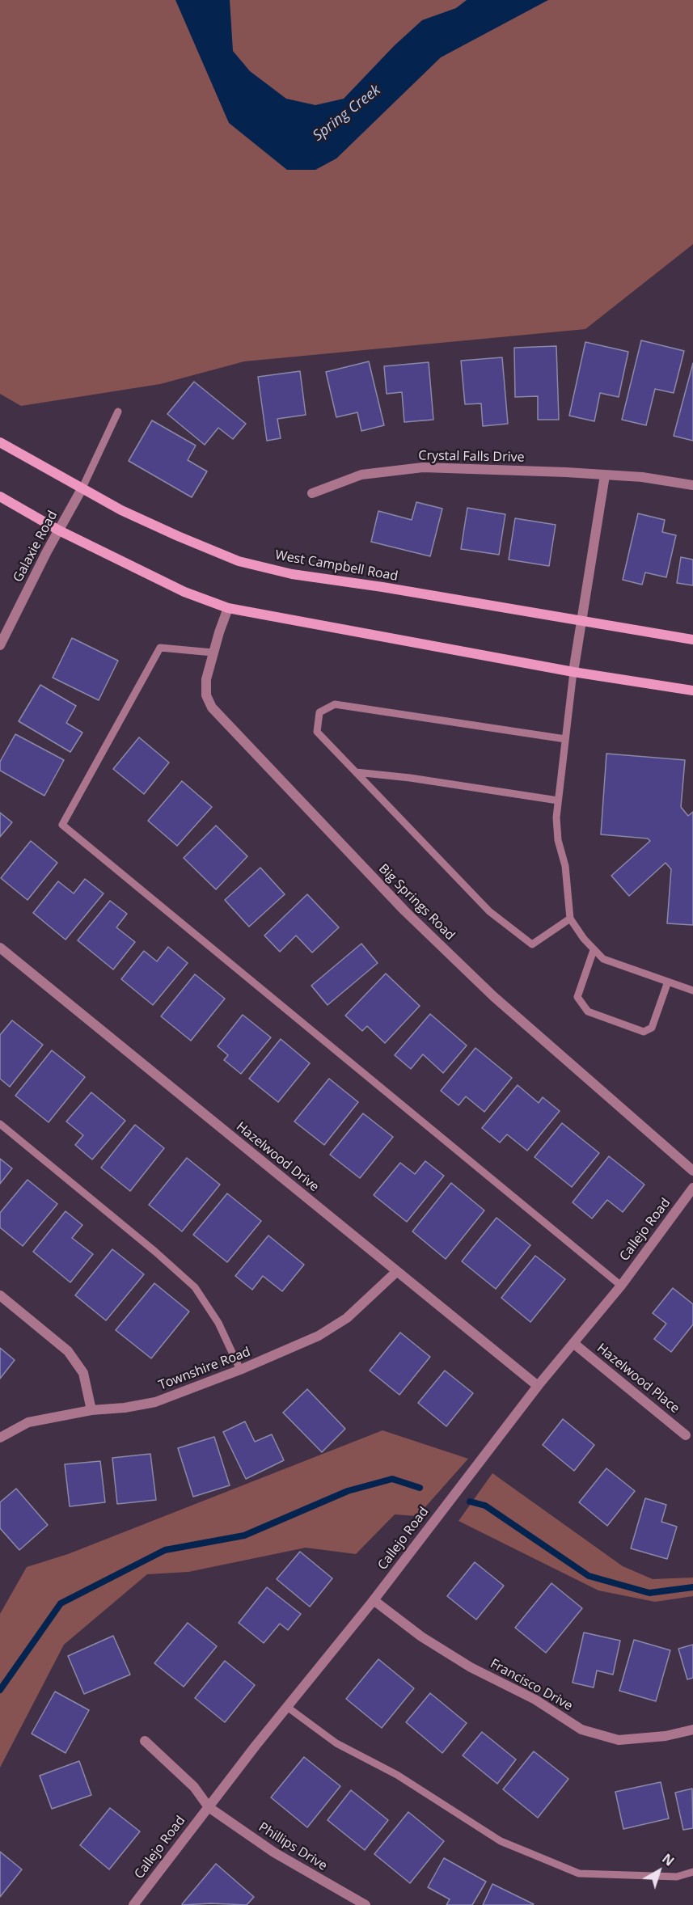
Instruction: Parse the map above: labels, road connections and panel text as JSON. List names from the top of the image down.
{
  "streets": {
    "main road": ["West Campbell Road"],
    "street": [
      "Crystal Falls Drive",
      "Galaxie Road",
      "Big Springs Road",
      "Hazelwood Drive",
      "Callejo Road",
      "Townshire Road",
      "Hazelwood Place",
      "Francisco Drive",
      "Phillips Drive"
    ]
  },
  "crossings": [
    ["Galaxie Road", "West Campbell Road"],
    ["Hazelwood Drive", "Callejo Road"],
    ["Hazelwood Drive", "Townshire Road"],
    ["Callejo Road", "Hazelwood Place"],
    ["Callejo Road", "Francisco Drive"],
    ["Callejo Road", "Phillips Drive"]
  ],
  "water": ["Spring Creek"],
  "north": "top right"
}
